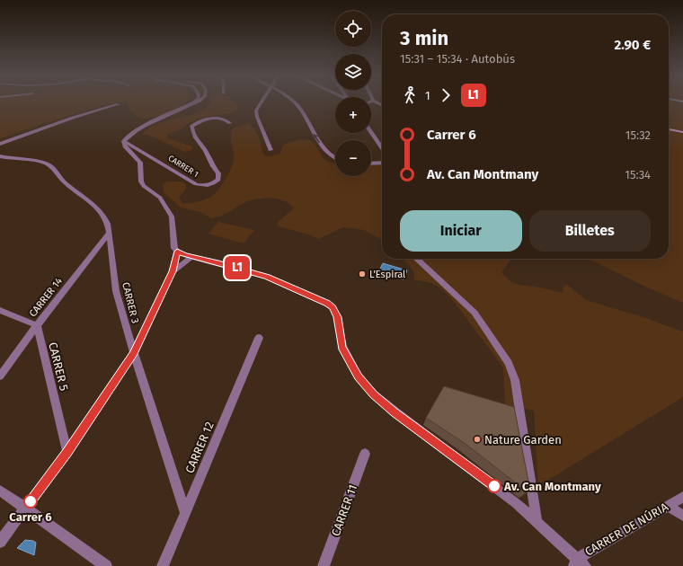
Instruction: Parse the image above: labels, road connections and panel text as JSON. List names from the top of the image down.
{
  "streets": {
    "street": [
      "CARRER 1",
      "CARRER 14",
      "CARRER 3",
      "CARRER 5",
      "CARRER 12",
      "CARRER 11",
      "CARRER DE NÚRIA"
    ]
  },
  "crossings": [
    ["CARRER 14", "CARRER 3"],
    ["CARRER 14", "CARRER 5"],
    ["CARRER 3", "CARRER 12"]
  ],
  "places": [
    "L'Espiral",
    "Nature Garden",
    "Av. Can Montmany",
    "Carrer 6"
  ],
  "lines": ["bus line L1"],
  "page": {
    "on_map": "L1",
    "map_buttons": ["+", "−"],
    "heading": ["3 min", "15:31 – 15:34 · Autobús", "2.90 €"],
    "legs": ["1", "L1"],
    "list": [
      {
        "name": "Carrer 6",
        "value": "15:32"
      },
      {
        "name": "Av. Can Montmany",
        "value": "15:34"
      }
    ],
    "buttons": ["Iniciar", "Billetes"]
  }
}
